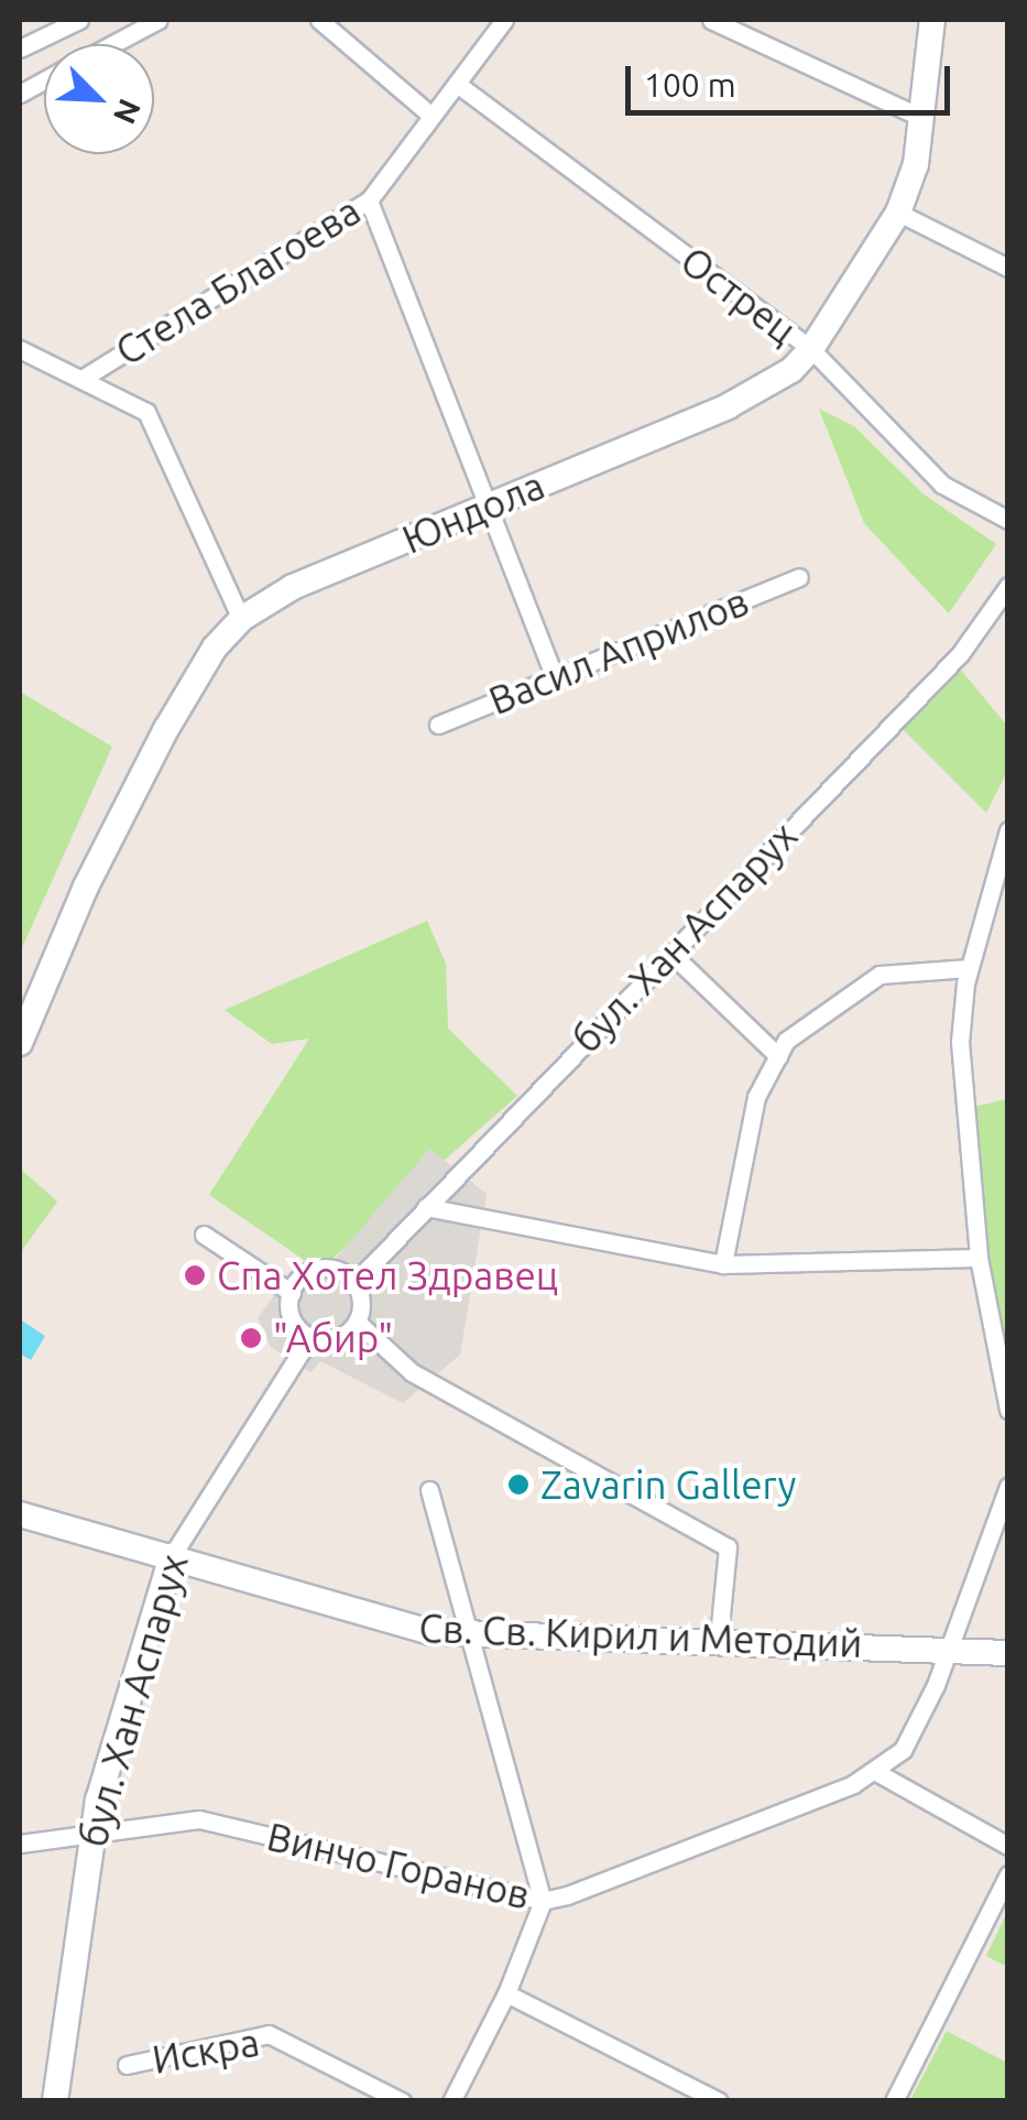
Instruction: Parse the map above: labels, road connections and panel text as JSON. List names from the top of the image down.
{
  "streets": {
    "street": [
      "Стела Благоева",
      "Острец",
      "Юндола",
      "Васил Априлов",
      "бул. Хан Аспарух",
      "Св. Св. Кирил и Методий",
      "Винчо Горанов",
      "Искра"
    ]
  },
  "crossings": [
    ["Стела Благоева", "Острец"],
    ["Острец", "Юндола"],
    ["бул. Хан Аспарух", "Св. Св. Кирил и Методий"],
    ["бул. Хан Аспарух", "Винчо Горанов"],
    ["Св. Св. Кирил и Методий", "Винчо Горанов"]
  ],
  "places": ["Спа Хотел Здравец", "\"Абир\"", "Zavarin Gallery"],
  "scale_bar": "100 m",
  "north": "bottom right"
}
